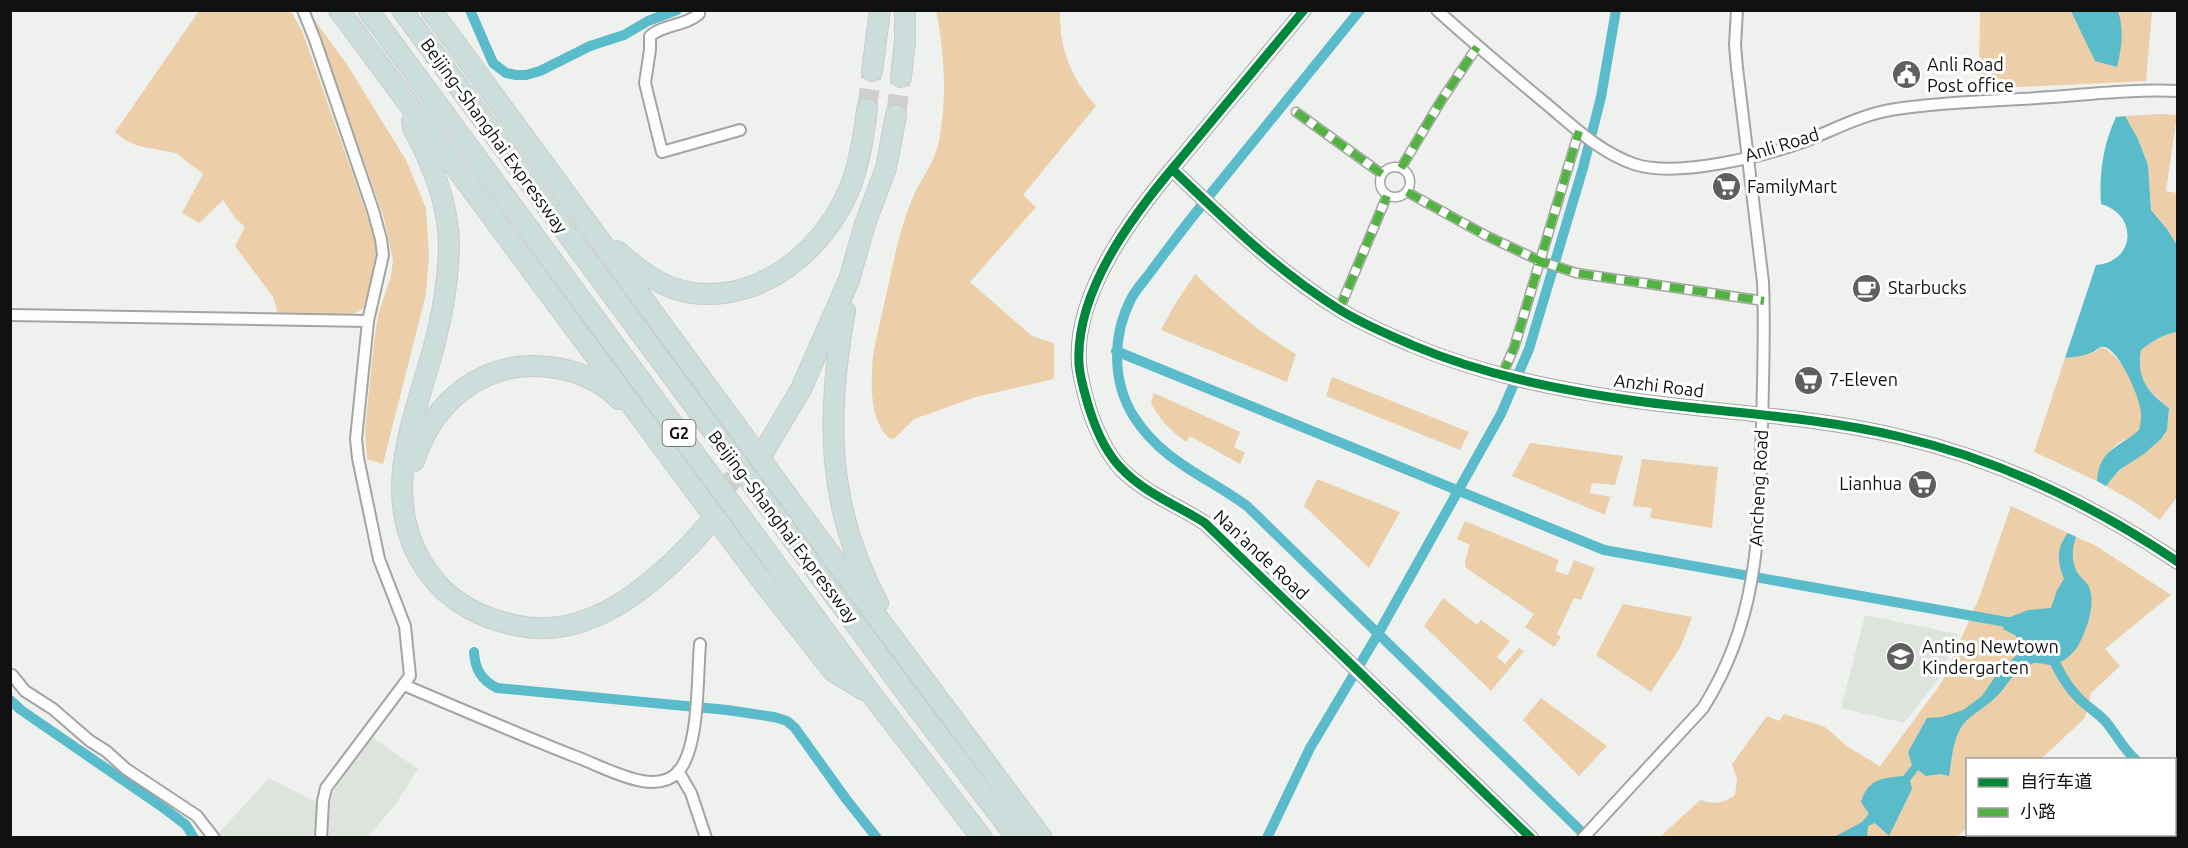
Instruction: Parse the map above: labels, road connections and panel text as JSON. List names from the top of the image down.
{
  "streets": {
    "highway": ["Beijing–Shanghai Expressway", "G2"],
    "street": [
      "Anli Road",
      "Anzhi Road",
      "Ancheng Road",
      "Nan'ande Road"
    ]
  },
  "crossings": [
    ["Anli Road", "Ancheng Road"],
    ["Anzhi Road", "Ancheng Road"],
    ["Anzhi Road", "Nan'ande Road"]
  ],
  "places": {
    "public building": ["Anli Road Post office"],
    "supermarket": ["FamilyMart", "7-Eleven", "Lianhua"],
    "cafe": ["Starbucks"],
    "school or university": ["Anting Newtown Kindergarten"]
  },
  "legend": ["自行车道", "小路"]
}
